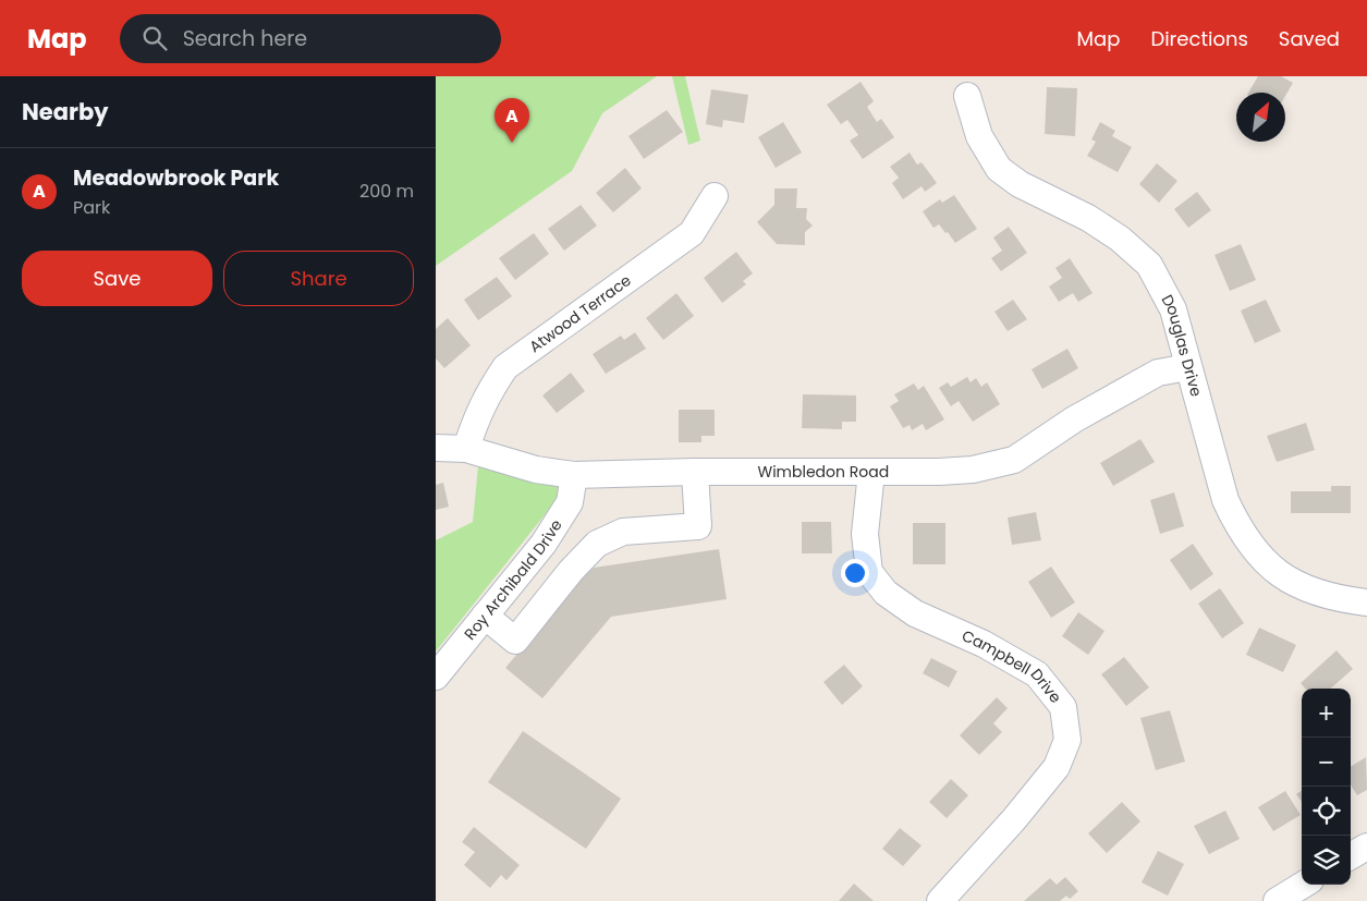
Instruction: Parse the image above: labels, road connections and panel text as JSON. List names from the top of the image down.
{
  "streets": {
    "street": [
      "Atwood Terrace",
      "Douglas Drive",
      "Wimbledon Road",
      "Roy Archibald Drive",
      "Campbell Drive"
    ]
  },
  "crossings": [
    ["Atwood Terrace", "Wimbledon Road"],
    ["Douglas Drive", "Wimbledon Road"],
    ["Wimbledon Road", "Roy Archibald Drive"],
    ["Wimbledon Road", "Campbell Drive"]
  ],
  "north": "top right",
  "page": {
    "header": "Map",
    "search": "Search here",
    "nav": ["Map", "Directions", "Saved"],
    "heading": "Nearby",
    "pins": "A",
    "list": [
      {
        "mark": "A",
        "name": "Meadowbrook Park",
        "note": "Park",
        "value": "200 m"
      }
    ],
    "buttons": ["Save", "Share"],
    "map_buttons": ["+", "−"]
  }
}
